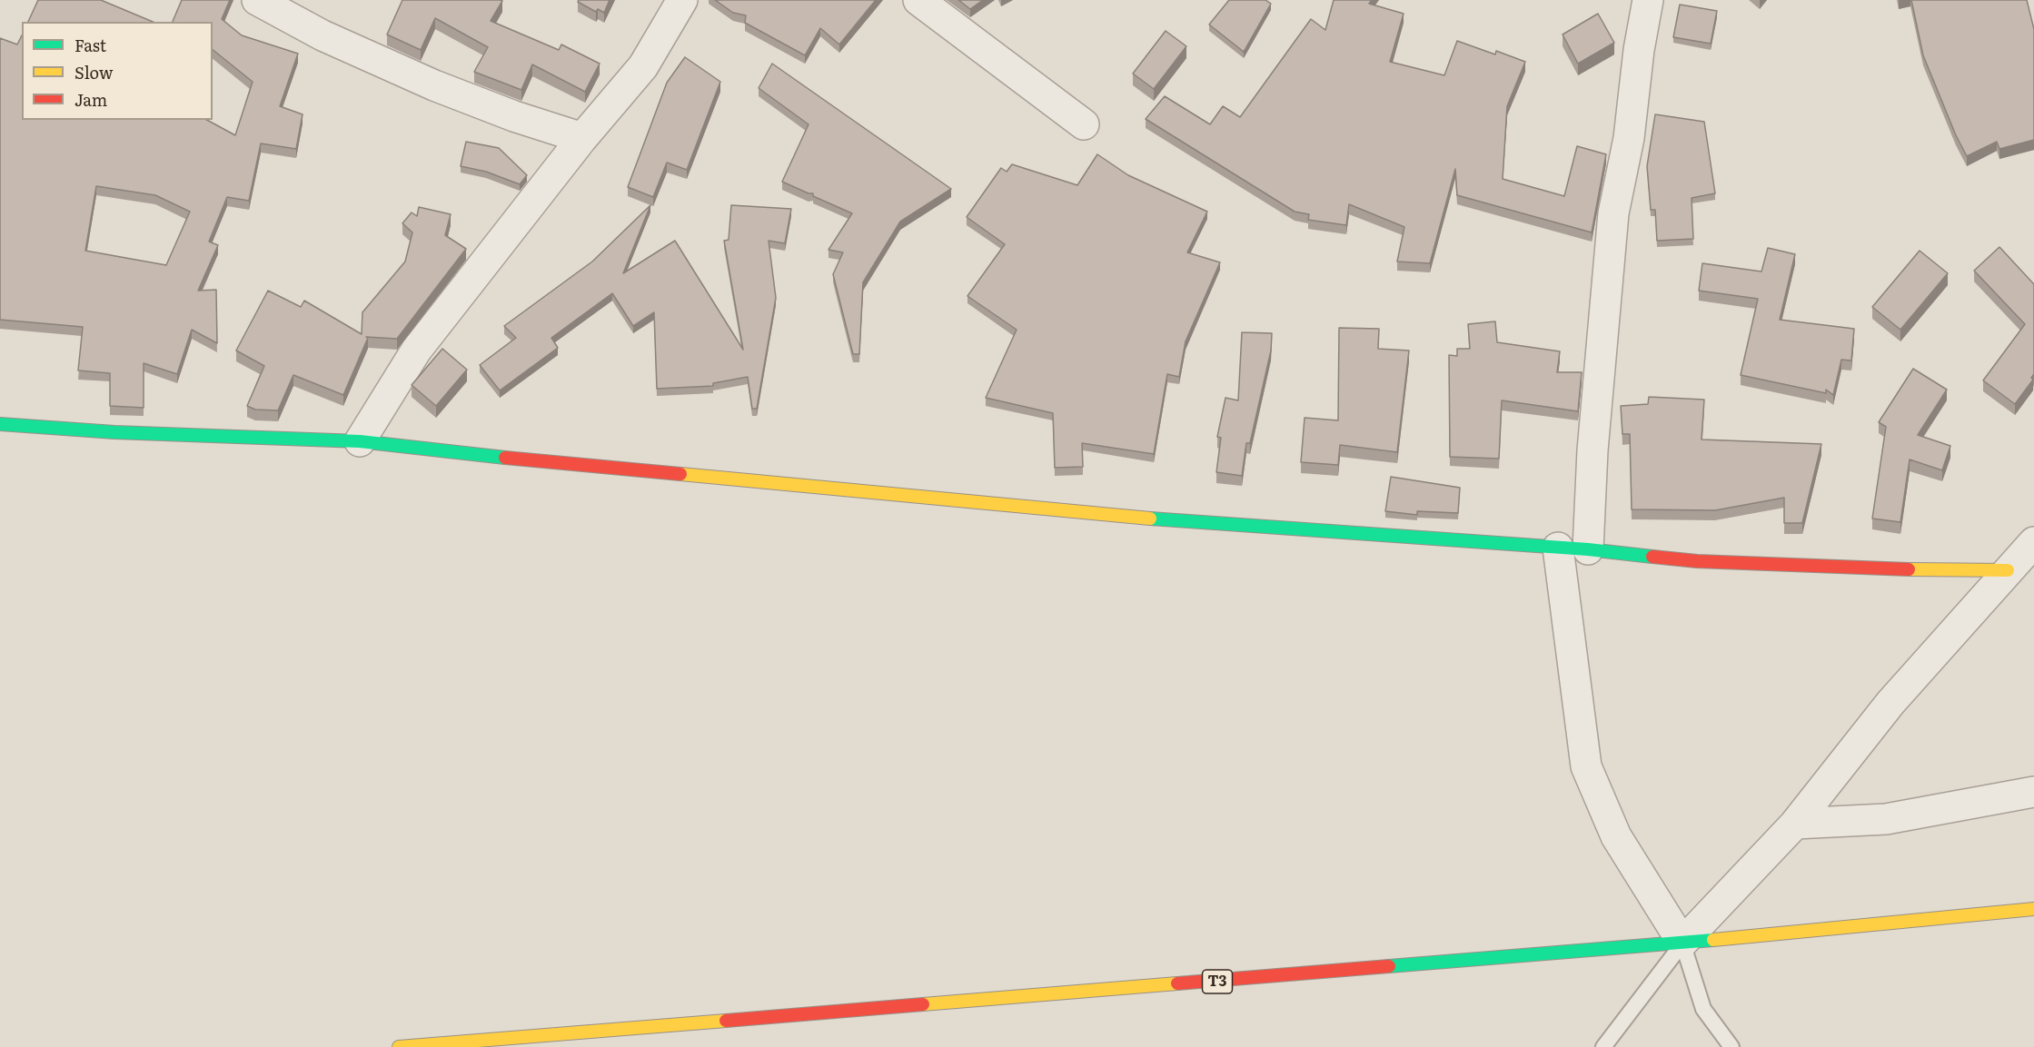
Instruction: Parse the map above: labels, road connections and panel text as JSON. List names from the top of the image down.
{
  "streets": {
    "main road": ["T3"]
  },
  "legend": ["Fast", "Slow", "Jam"]
}
